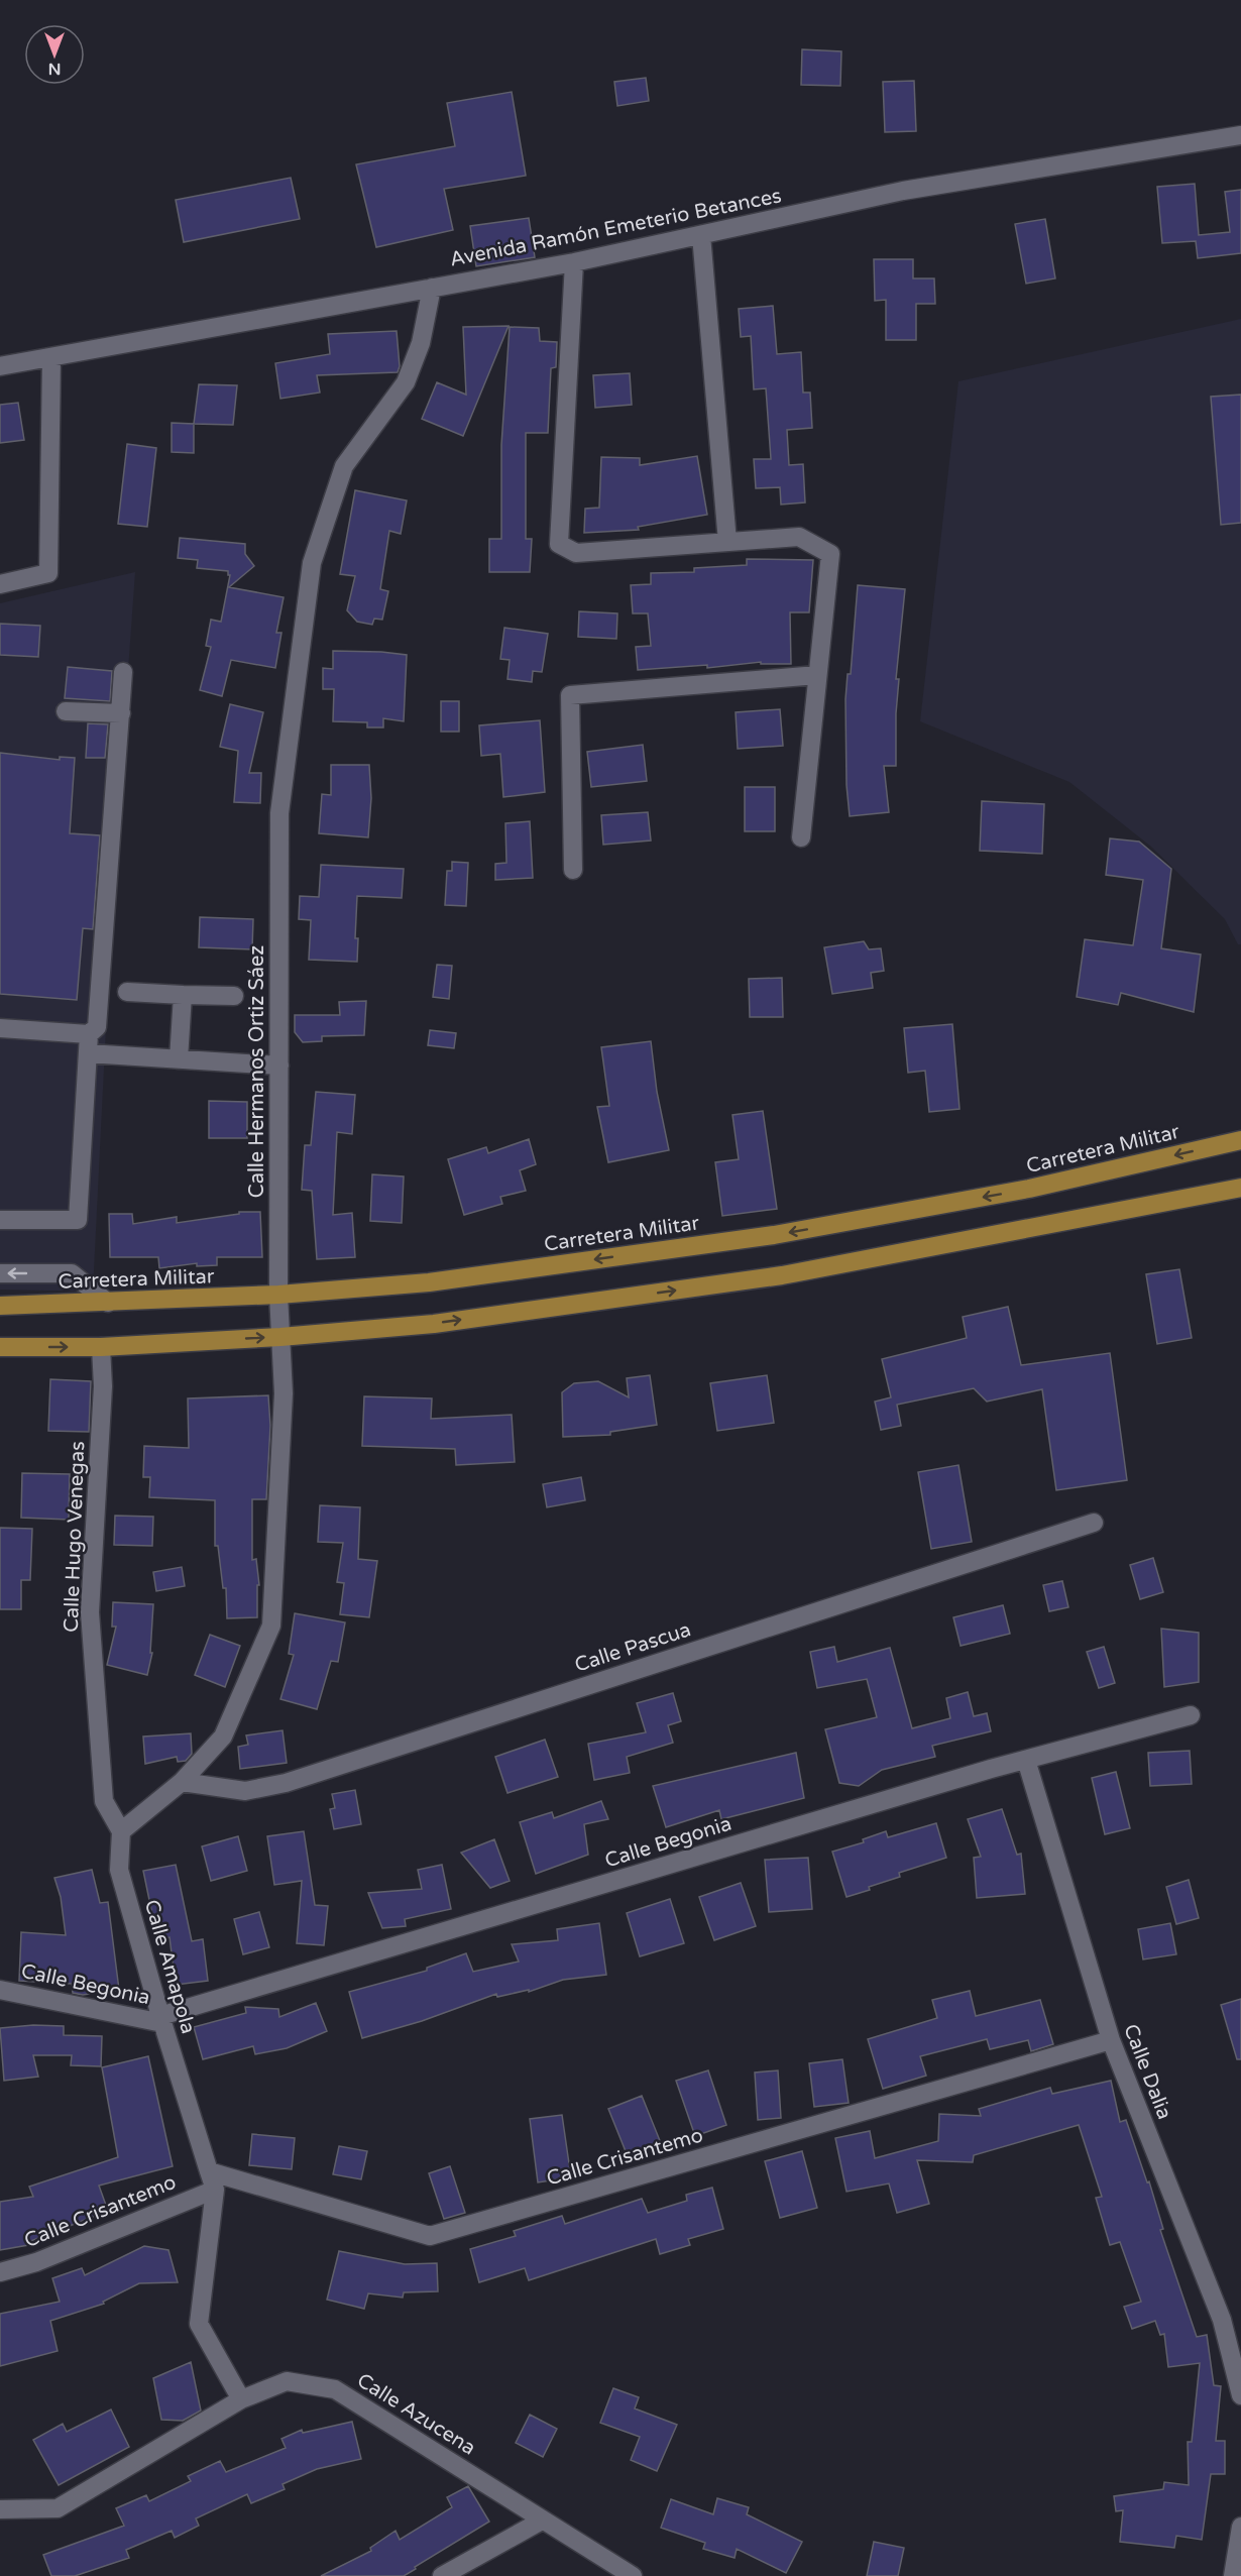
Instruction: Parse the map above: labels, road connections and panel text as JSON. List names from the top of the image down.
{
  "streets": {
    "main road": ["Carretera Militar"],
    "street": [
      "Avenida Ramón Emeterio Betances",
      "Calle Hermanos Ortiz Sáez",
      "Calle Hugo Venegas",
      "Calle Pascua",
      "Calle Begonia",
      "Calle Amapola",
      "Calle Dalia",
      "Calle Crisantemo",
      "Calle Azucena"
    ]
  },
  "crossings": [
    ["Avenida Ramón Emeterio Betances", "Calle Hermanos Ortiz Sáez"],
    ["Calle Hermanos Ortiz Sáez", "Carretera Militar"],
    ["Calle Hermanos Ortiz Sáez", "Calle Hugo Venegas"],
    ["Calle Hermanos Ortiz Sáez", "Calle Pascua"],
    ["Calle Hermanos Ortiz Sáez", "Calle Amapola"],
    ["Calle Hugo Venegas", "Calle Amapola"],
    ["Calle Begonia", "Calle Amapola"],
    ["Calle Begonia", "Calle Dalia"],
    ["Calle Amapola", "Calle Crisantemo"],
    ["Calle Dalia", "Calle Crisantemo"]
  ],
  "north": "bottom"
}
